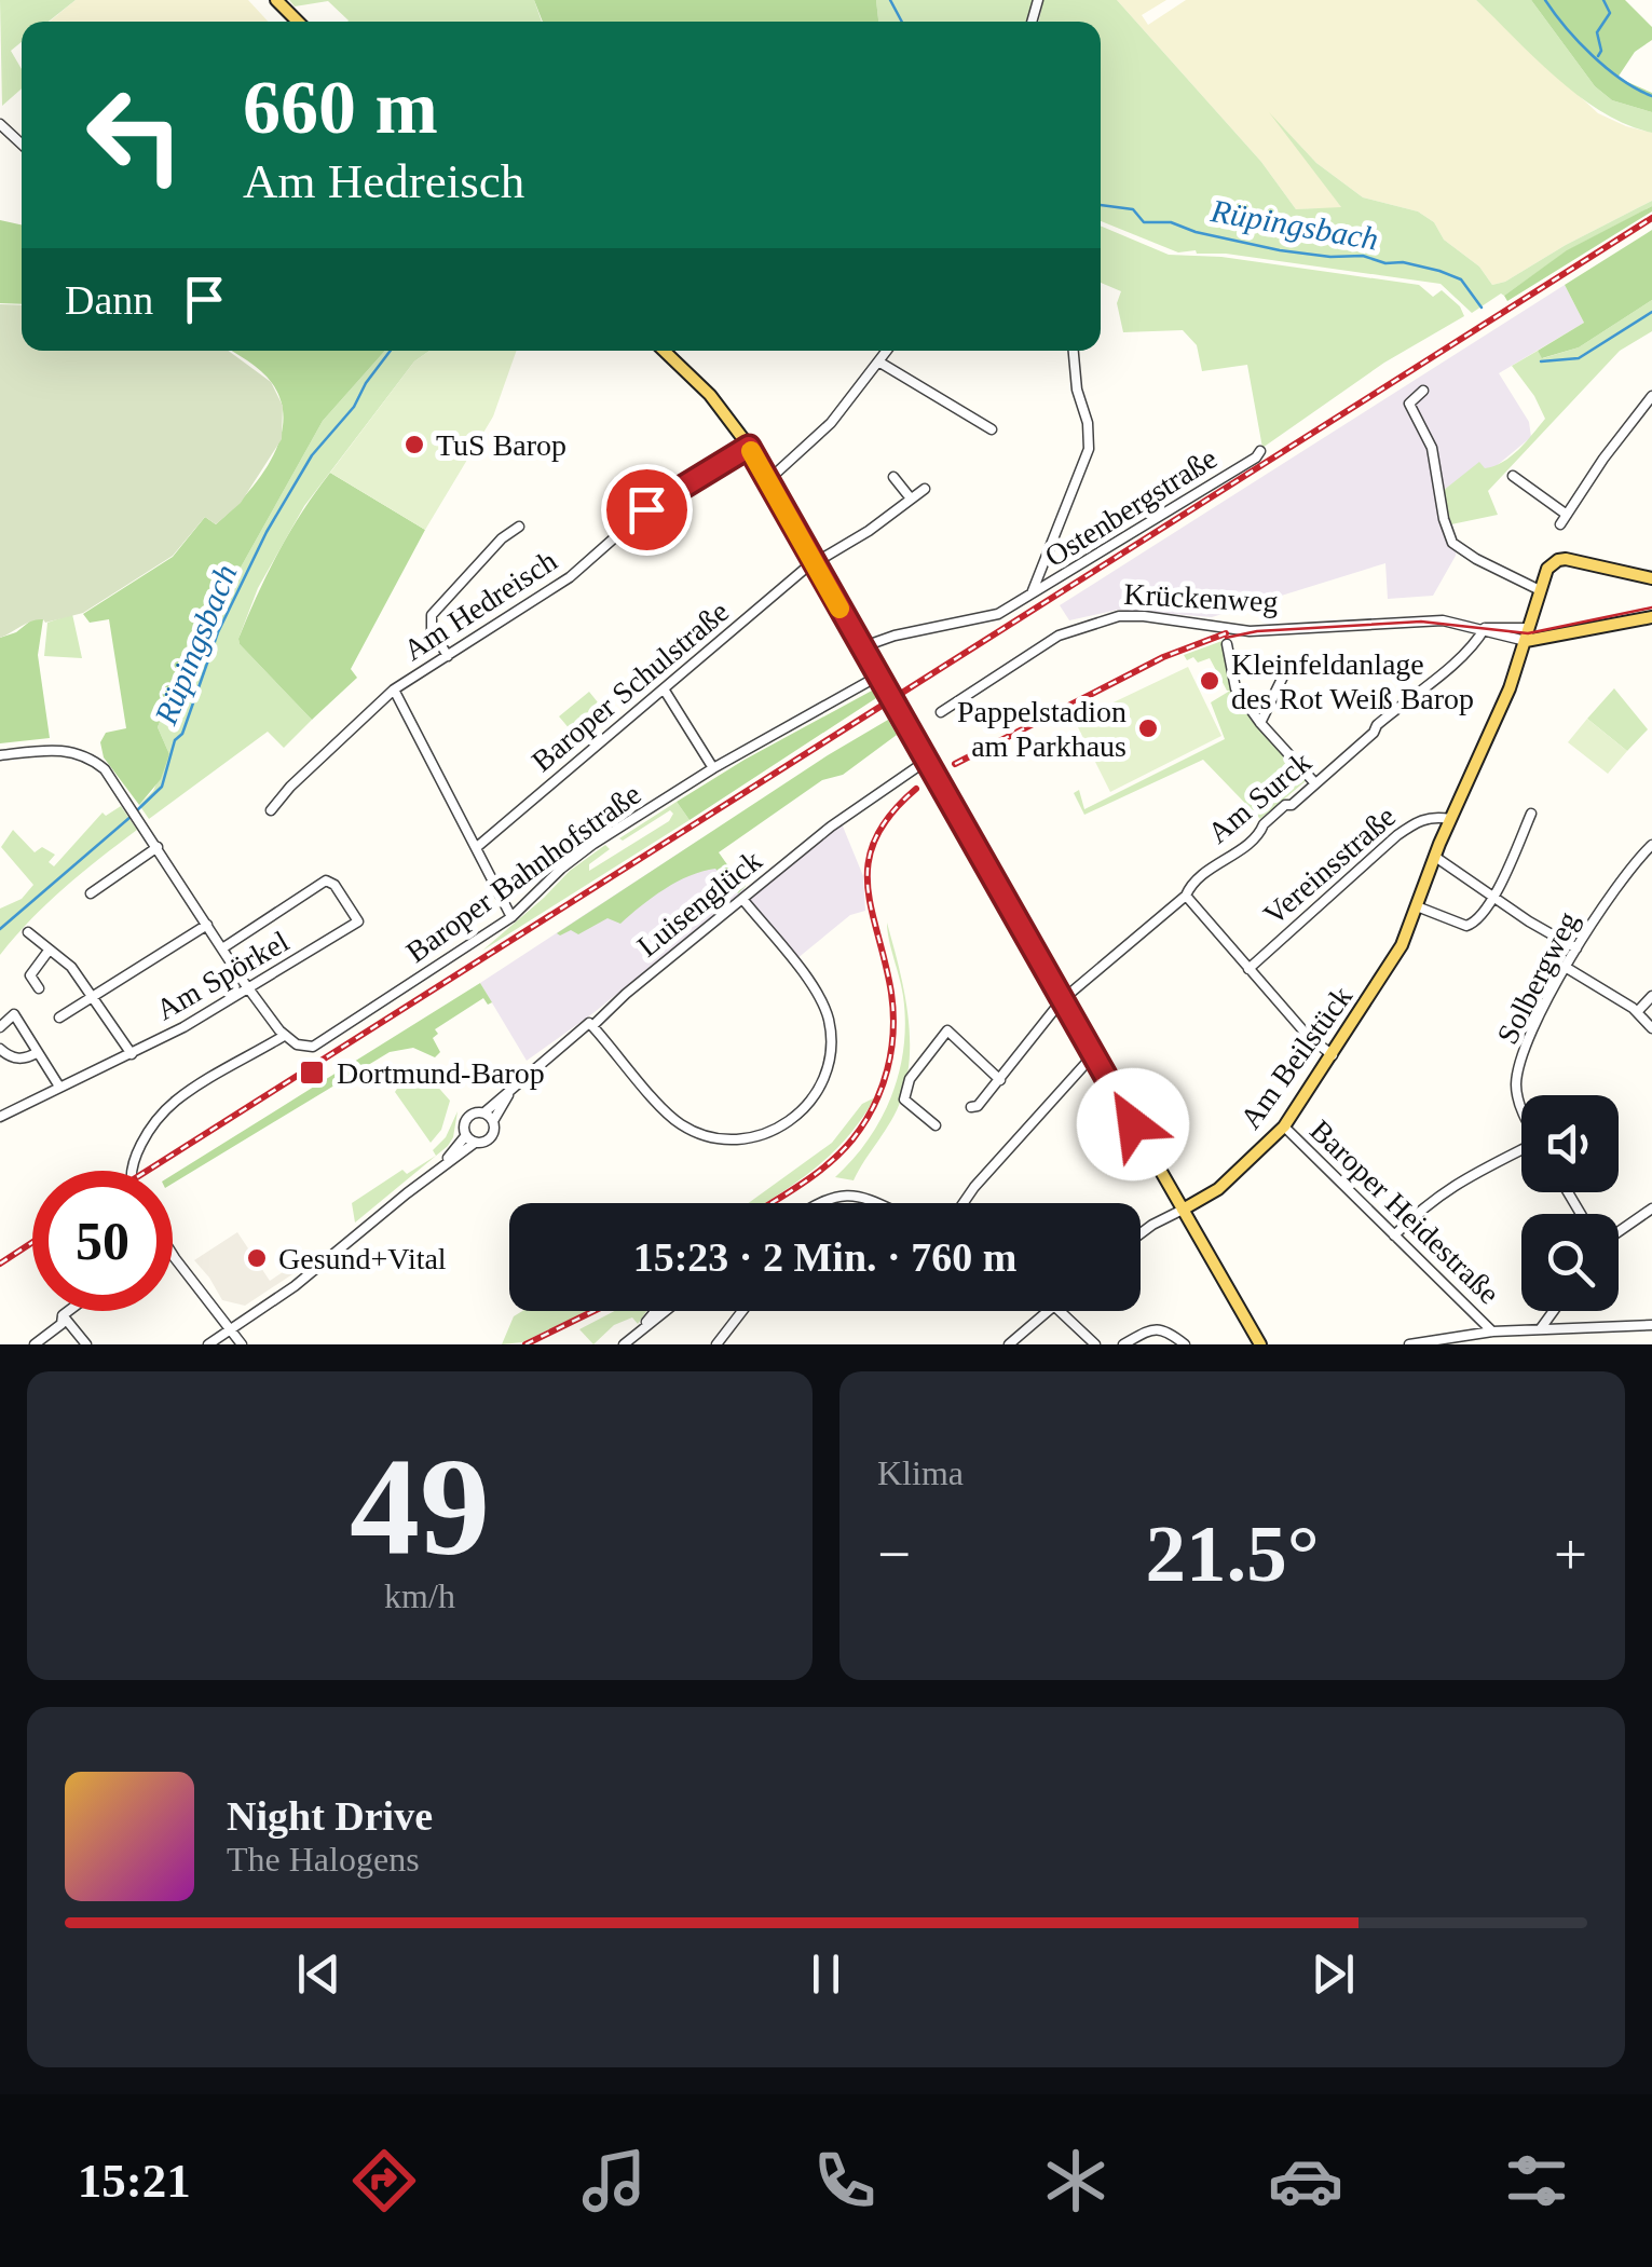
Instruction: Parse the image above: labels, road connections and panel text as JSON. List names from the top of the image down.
{
  "streets": {
    "main road": ["Krückenweg", "Am Beilstück"],
    "street": [
      "Ostenbergstraße",
      "Am Hedreisch",
      "Baroper Schulstraße",
      "Am Surck",
      "Vereinsstraße",
      "Baroper Bahnhofstraße",
      "Luisenglück",
      "Am Spörkel",
      "Solbergweg",
      "Baroper Heidestraße"
    ]
  },
  "crossings": [
    ["Krückenweg", "Am Surck"],
    ["Krückenweg", "Am Beilstück"],
    ["Am Hedreisch", "Baroper Schulstraße"],
    ["Am Hedreisch", "Baroper Bahnhofstraße"],
    ["Vereinsstraße", "Am Beilstück"],
    ["Am Beilstück", "Baroper Heidestraße"]
  ],
  "water": ["Rüpingsbach"],
  "places": {
    "other": [
      "TuS Barop",
      "Kleinfeldanlage des Rot Weiß Barop",
      "Pappelstadion am Parkhaus",
      "Gesund+Vital"
    ],
    "transit": ["Dortmund-Barop"]
  },
  "page": {
    "turn": ["660 m", "Am Hedreisch"],
    "then": "Dann",
    "limit": "50",
    "trip": "15:23 · 2 Min. · 760 m",
    "tile": [
      ["49", "km/h"],
      "Klima"
    ],
    "heat": ["−", "21.5°", "+"],
    "song": ["Night Drive", "The Halogens"],
    "tabs": "15:21"
  }
}
